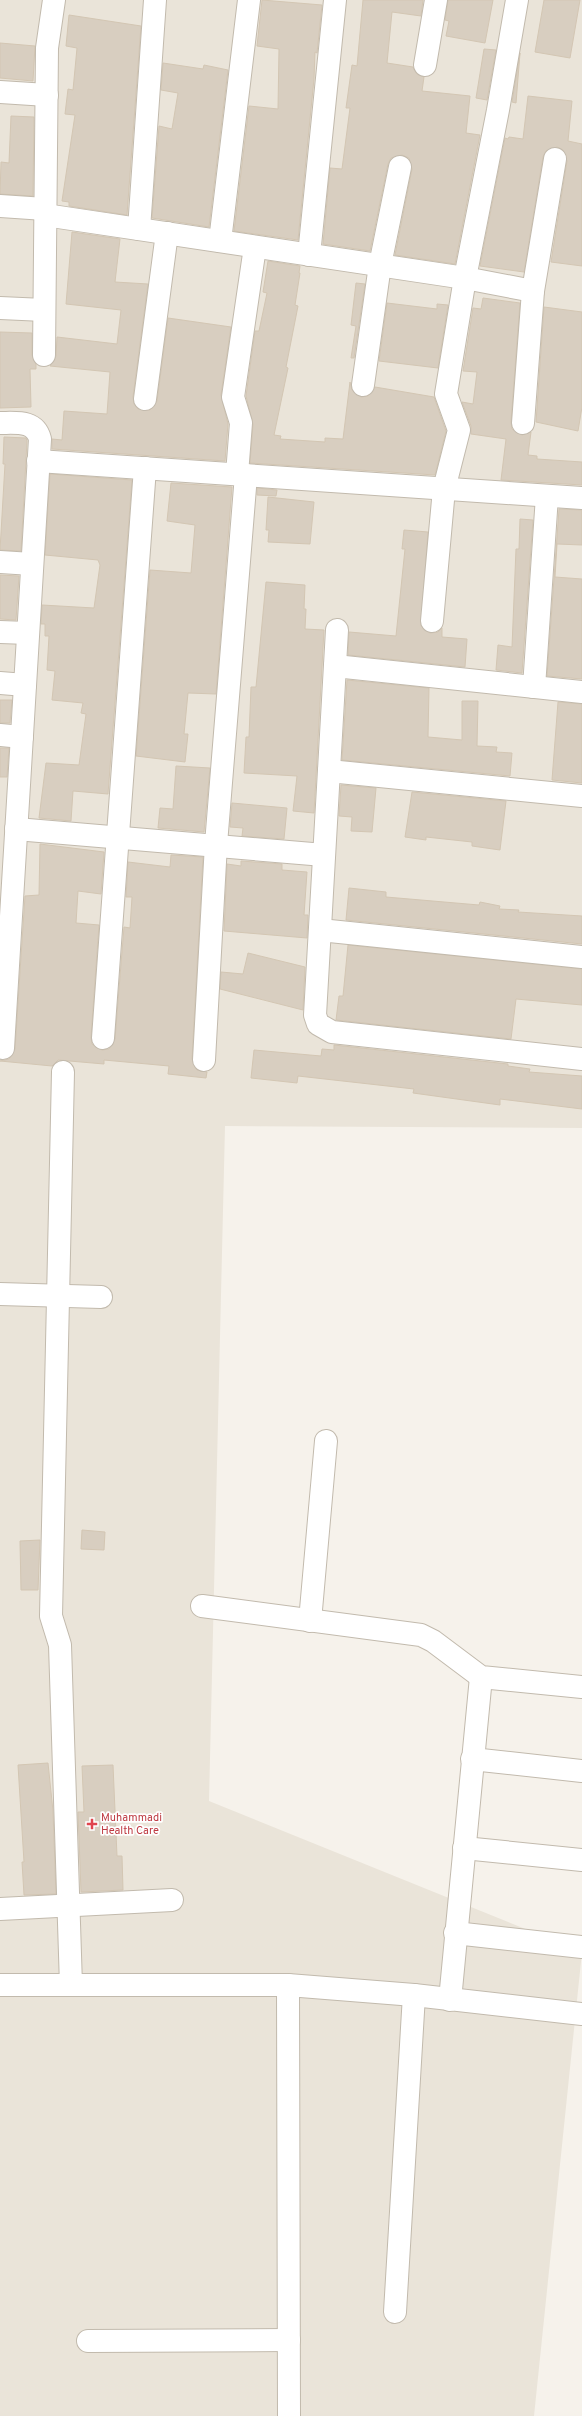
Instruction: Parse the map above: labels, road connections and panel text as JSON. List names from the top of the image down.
{
  "places": {
    "health": ["Muhammadi Health Care"]
  }
}
